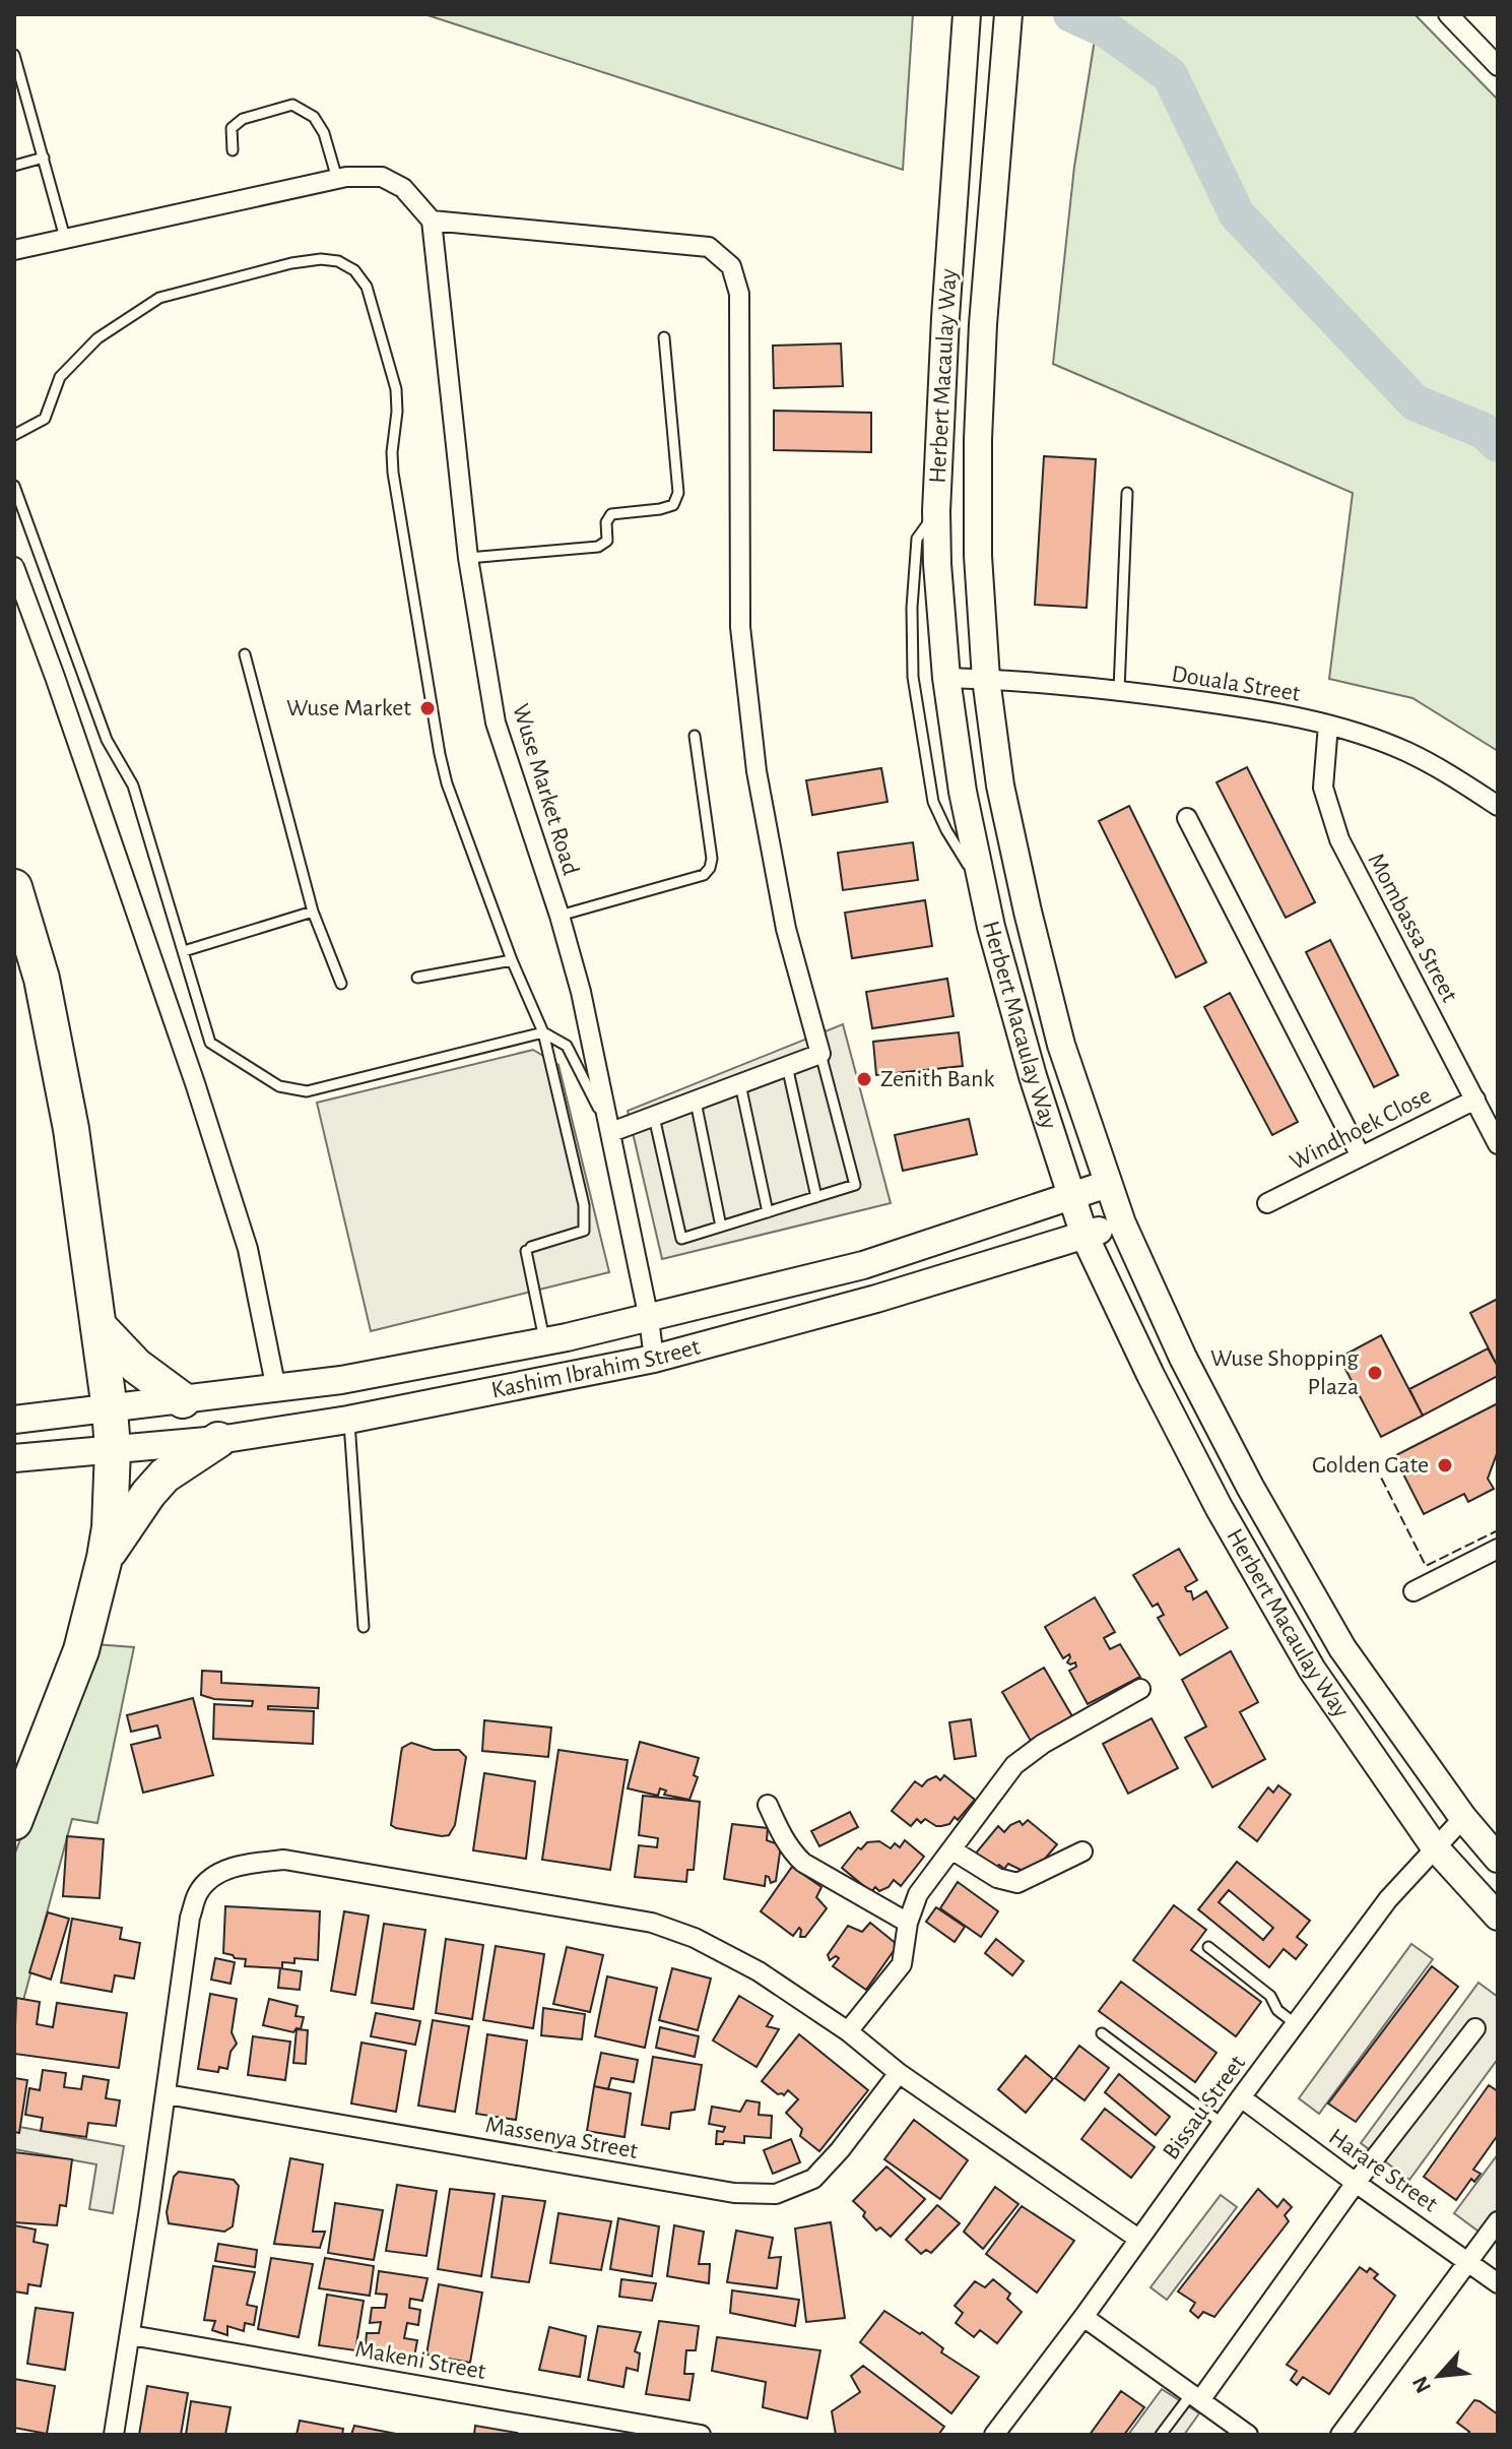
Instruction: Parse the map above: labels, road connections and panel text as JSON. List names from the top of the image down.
{
  "streets": {
    "main road": ["Herbert Macaulay Way", "Kashim Ibrahim Street"],
    "street": [
      "Douala Street",
      "Wuse Market Road",
      "Mombassa Street",
      "Windhoek Close",
      "Bissau Street",
      "Massenya Street",
      "Harare Street",
      "Makeni Street"
    ]
  },
  "crossings": [
    ["Herbert Macaulay Way", "Douala Street"],
    ["Herbert Macaulay Way", "Kashim Ibrahim Street"],
    ["Herbert Macaulay Way", "Bissau Street"],
    ["Douala Street", "Mombassa Street"],
    ["Wuse Market Road", "Kashim Ibrahim Street"],
    ["Mombassa Street", "Windhoek Close"],
    ["Bissau Street", "Harare Street"]
  ],
  "places": [
    "Wuse Market",
    "Zenith Bank",
    "Wuse Shopping Plaza",
    "Golden Gate"
  ],
  "north": "bottom left"
}
